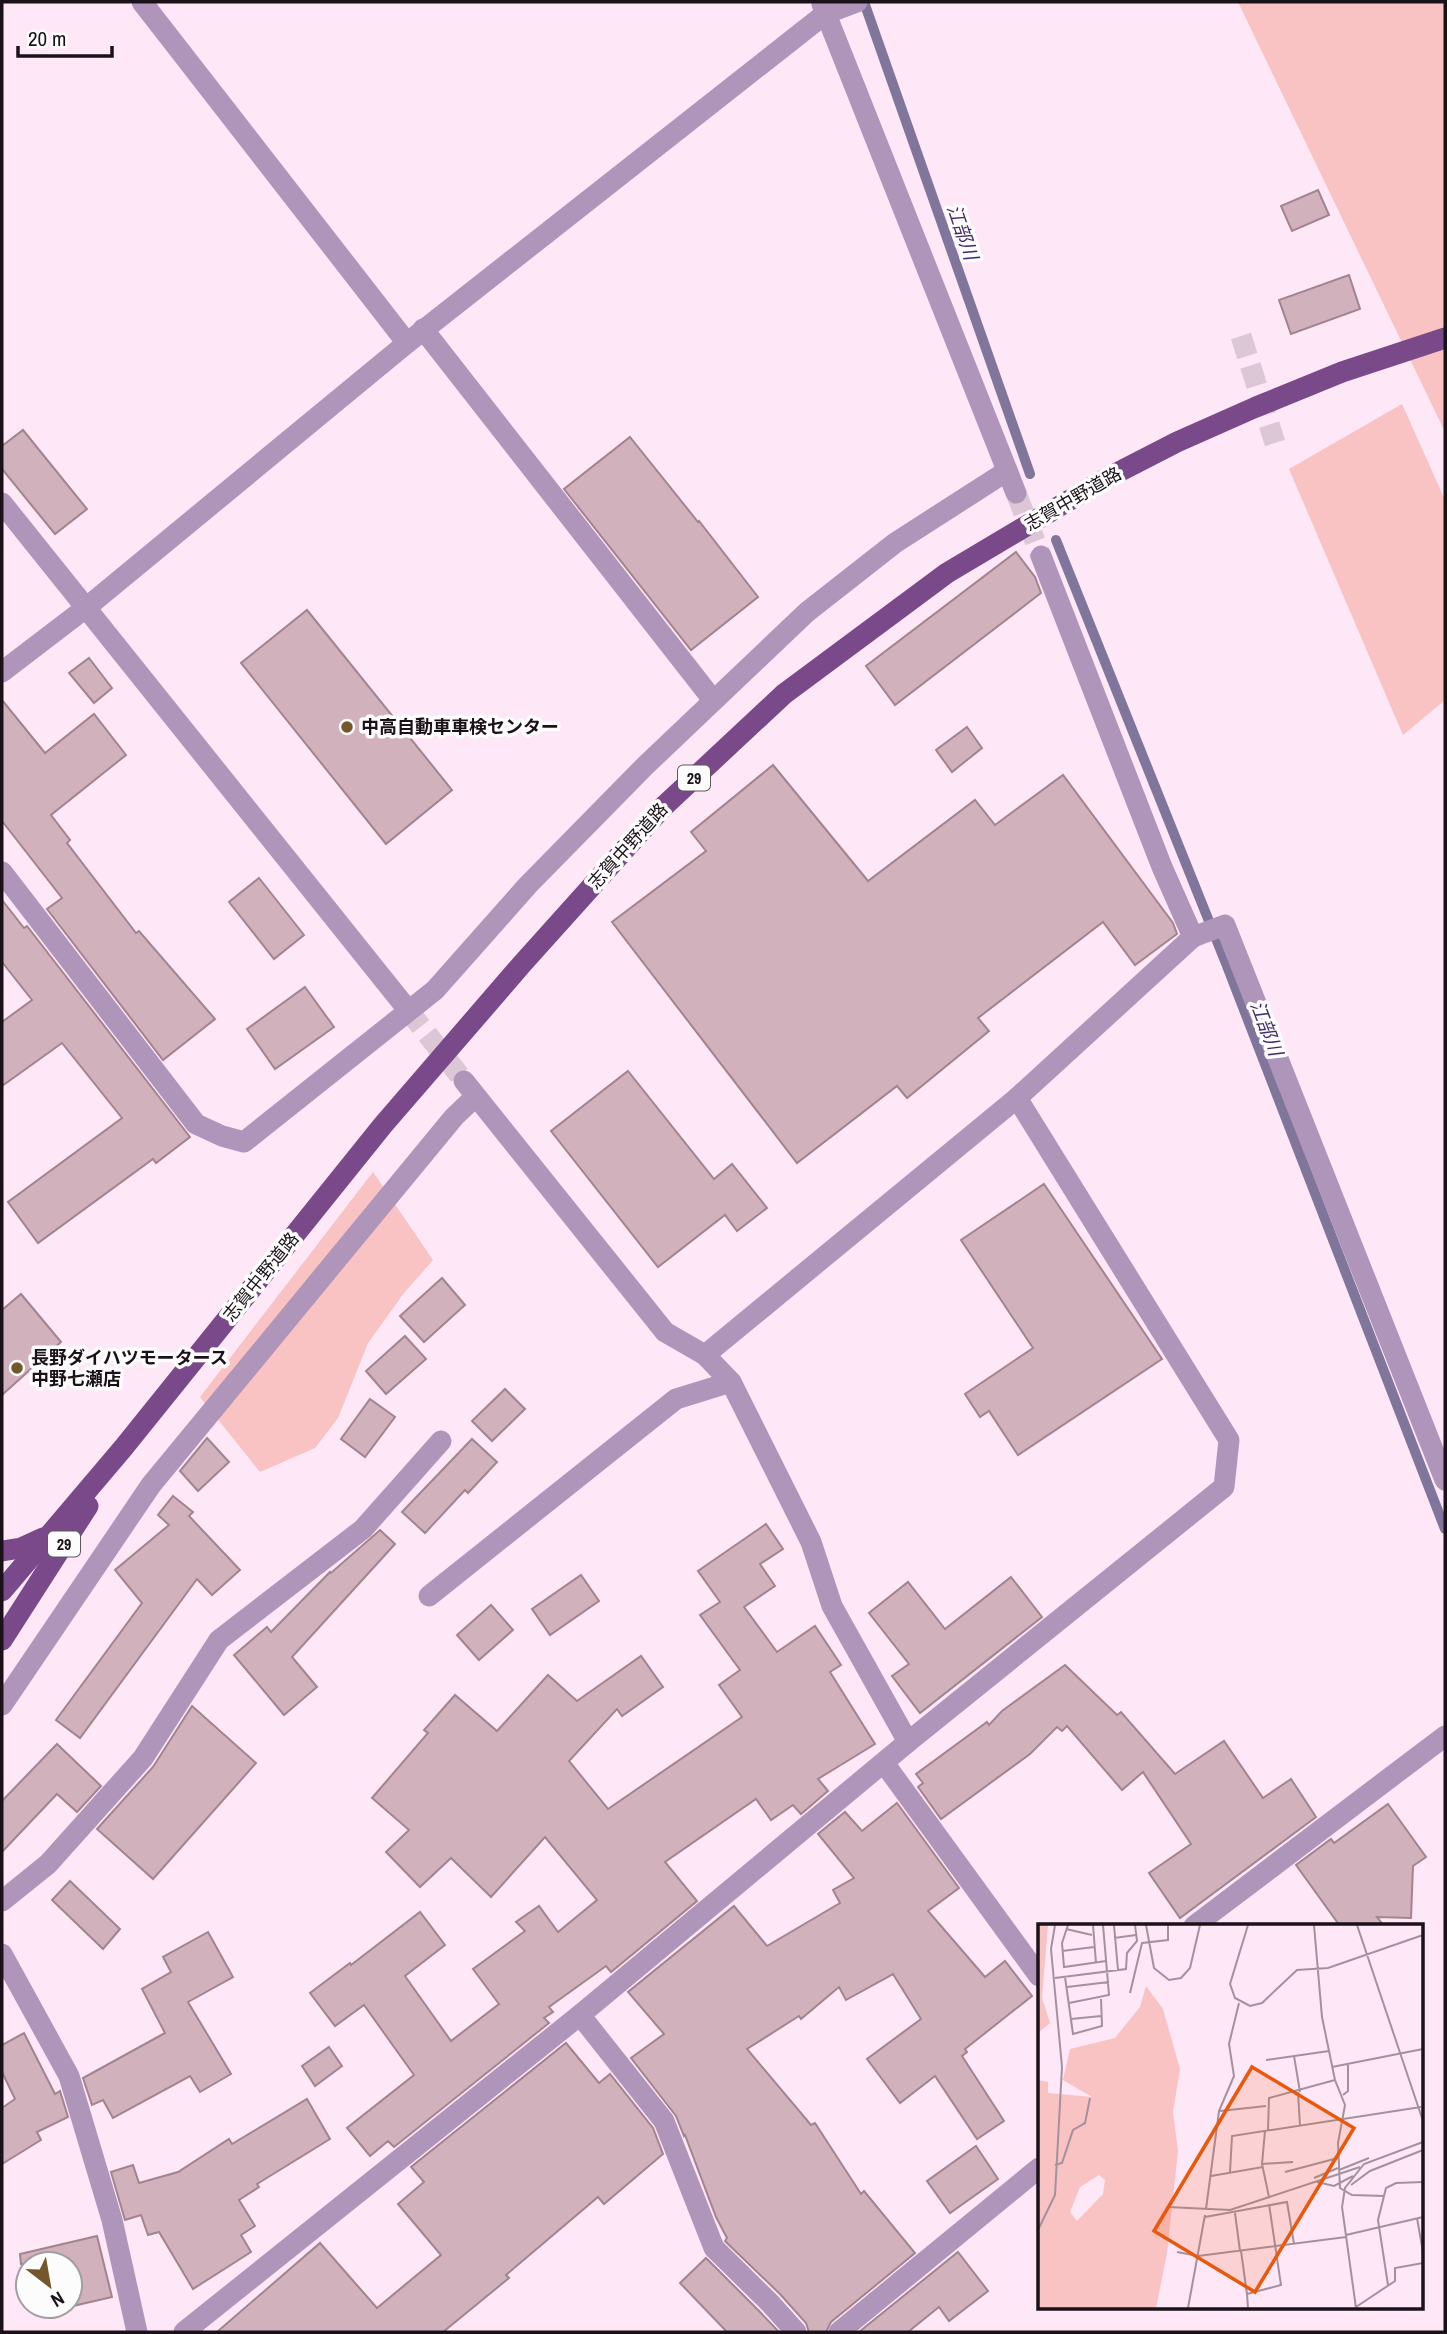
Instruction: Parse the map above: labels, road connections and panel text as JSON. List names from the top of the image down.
{
  "streets": {
    "main road": ["志賀中野道路", "29"]
  },
  "crossings": [
    ["志賀中野道路", "29"]
  ],
  "water": ["江部川"],
  "places": ["中高自動車車検センター", "長野ダイハツモータース 中野七瀬店"],
  "scale_bar": "20 m",
  "north": "bottom right"
}
